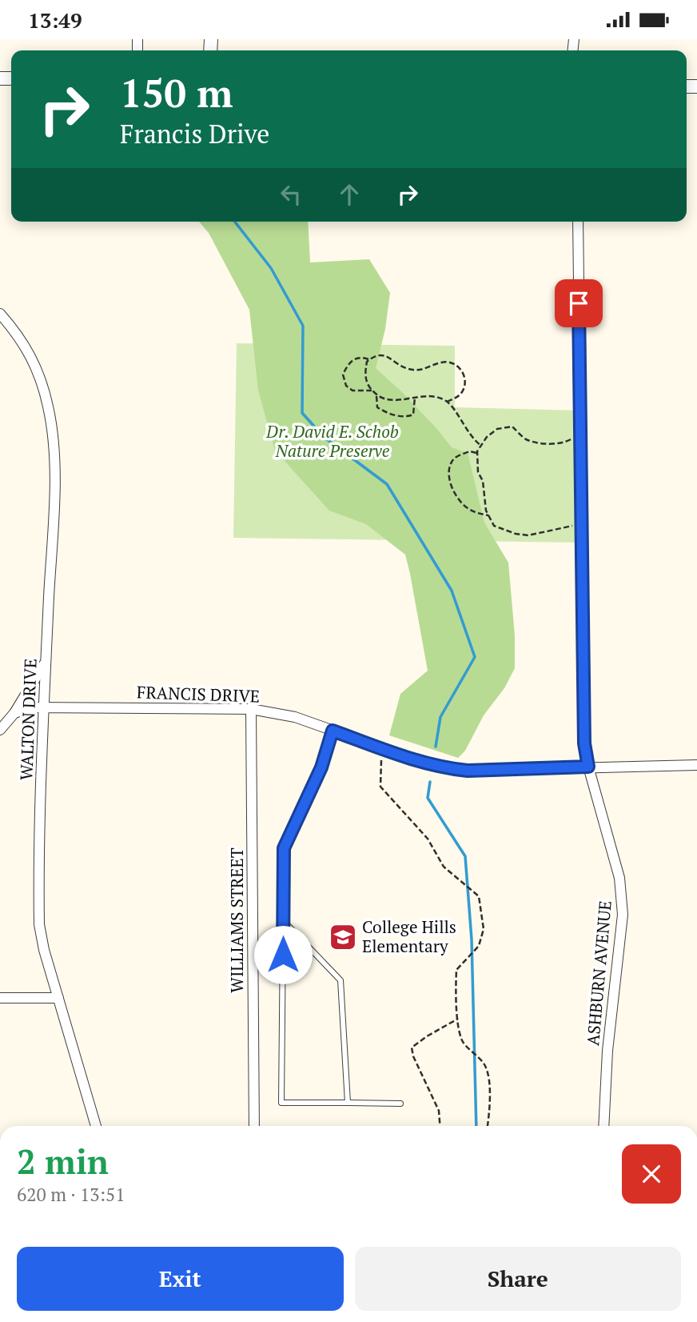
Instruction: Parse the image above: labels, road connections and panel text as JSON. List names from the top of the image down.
{
  "streets": {
    "street": [
      "FRANCIS DRIVE",
      "WALTON DRIVE",
      "WILLIAMS STREET",
      "ASHBURN AVENUE"
    ]
  },
  "crossings": [
    ["FRANCIS DRIVE", "WALTON DRIVE"],
    ["FRANCIS DRIVE", "WILLIAMS STREET"],
    ["FRANCIS DRIVE", "ASHBURN AVENUE"]
  ],
  "parks": ["Dr. David E. Schob Nature Preserve"],
  "places": {
    "school or university": ["College Hills Elementary"]
  },
  "page": {
    "status": "13:49",
    "turn": ["150 m", "Francis Drive"],
    "heading": ["2 min", "620 m · 13:51"],
    "buttons": ["Exit", "Share"]
  }
}
